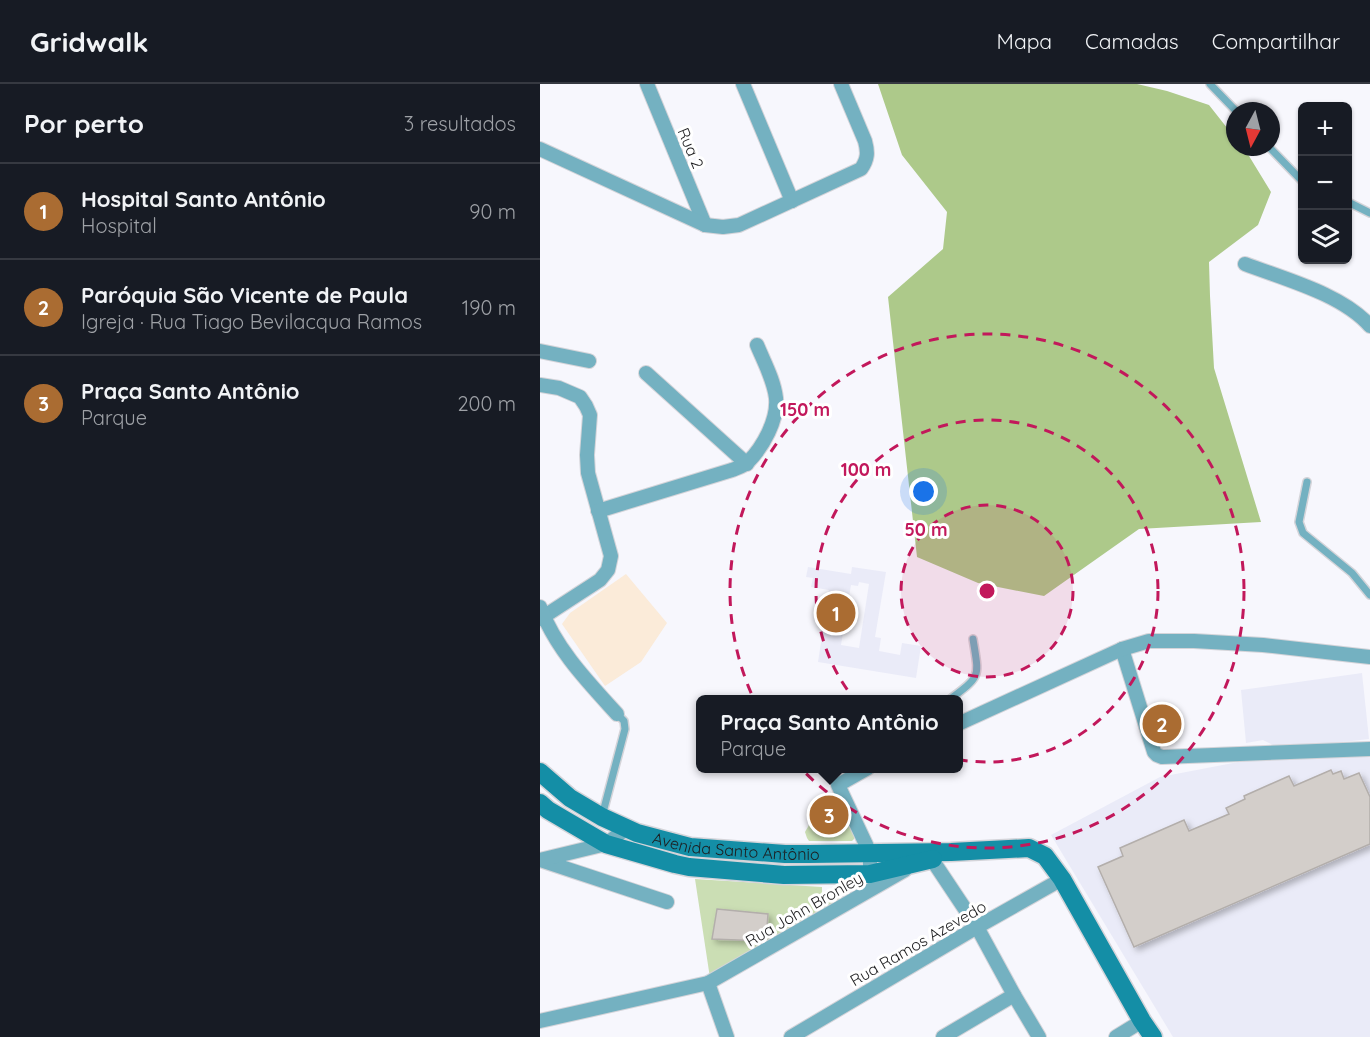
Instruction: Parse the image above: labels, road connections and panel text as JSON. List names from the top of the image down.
{
  "streets": {
    "main road": ["Avenida Santo Antônio"],
    "street": ["Rua 2", "Rua John Bronley", "Rua Ramos Azevedo"]
  },
  "crossings": [
    ["Avenida Santo Antônio", "Rua John Bronley"],
    ["Avenida Santo Antônio", "Rua Ramos Azevedo"]
  ],
  "north": "bottom",
  "page": {
    "header": "Gridwalk",
    "nav": ["Mapa", "Camadas", "Compartilhar"],
    "heading": ["Por perto", "3 resultados"],
    "map_buttons": ["+", "−"],
    "list": [
      {
        "mark": "1",
        "name": "Hospital Santo Antônio",
        "note": "Hospital",
        "value": "90 m"
      },
      {
        "mark": "2",
        "name": "Paróquia São Vicente de Paula",
        "note": "Igreja · Rua Tiago Bevilacqua Ramos",
        "value": "190 m"
      },
      {
        "mark": "3",
        "name": "Praça Santo Antônio",
        "note": "Parque",
        "value": "200 m"
      }
    ],
    "pins": ["1", "2", "3"],
    "popup": ["Praça Santo Antônio", "Parque"]
  },
  "rings": ["150 m", "100 m", "50 m"]
}
